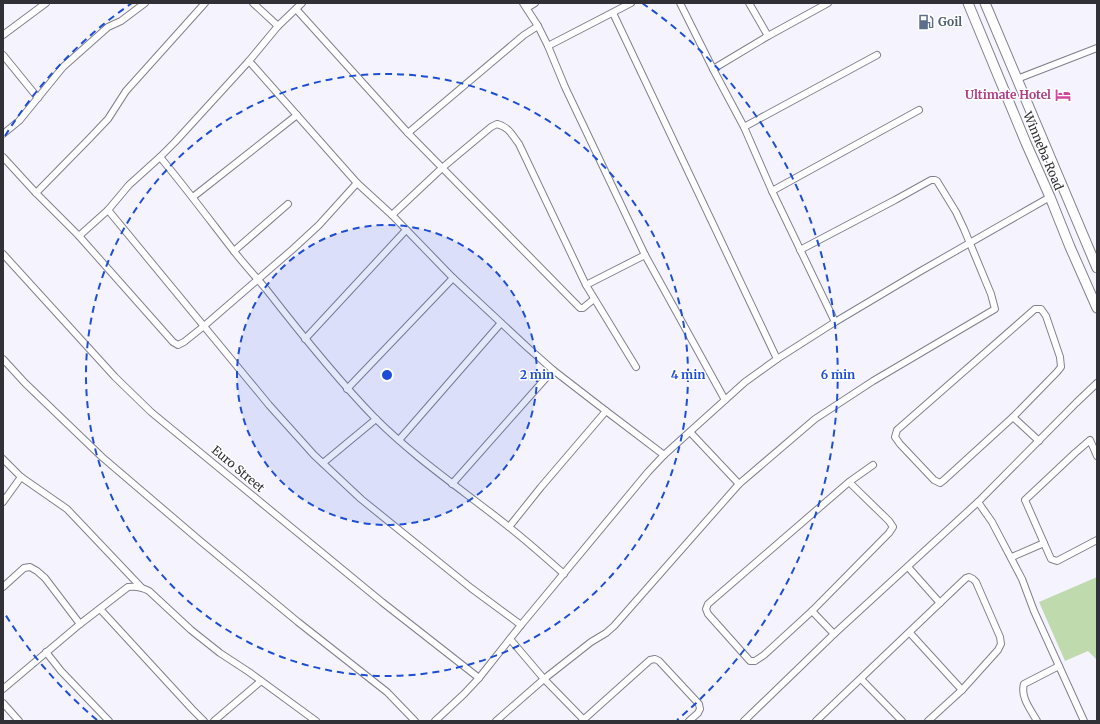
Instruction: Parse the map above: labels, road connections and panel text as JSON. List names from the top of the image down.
{
  "streets": {
    "highway": ["Winneba Road"],
    "street": ["Euro Street"]
  },
  "places": {
    "fuel station": ["Goil"],
    "hotel": ["Ultimate Hotel"]
  },
  "rings": ["2 min", "4 min", "6 min"]
}
